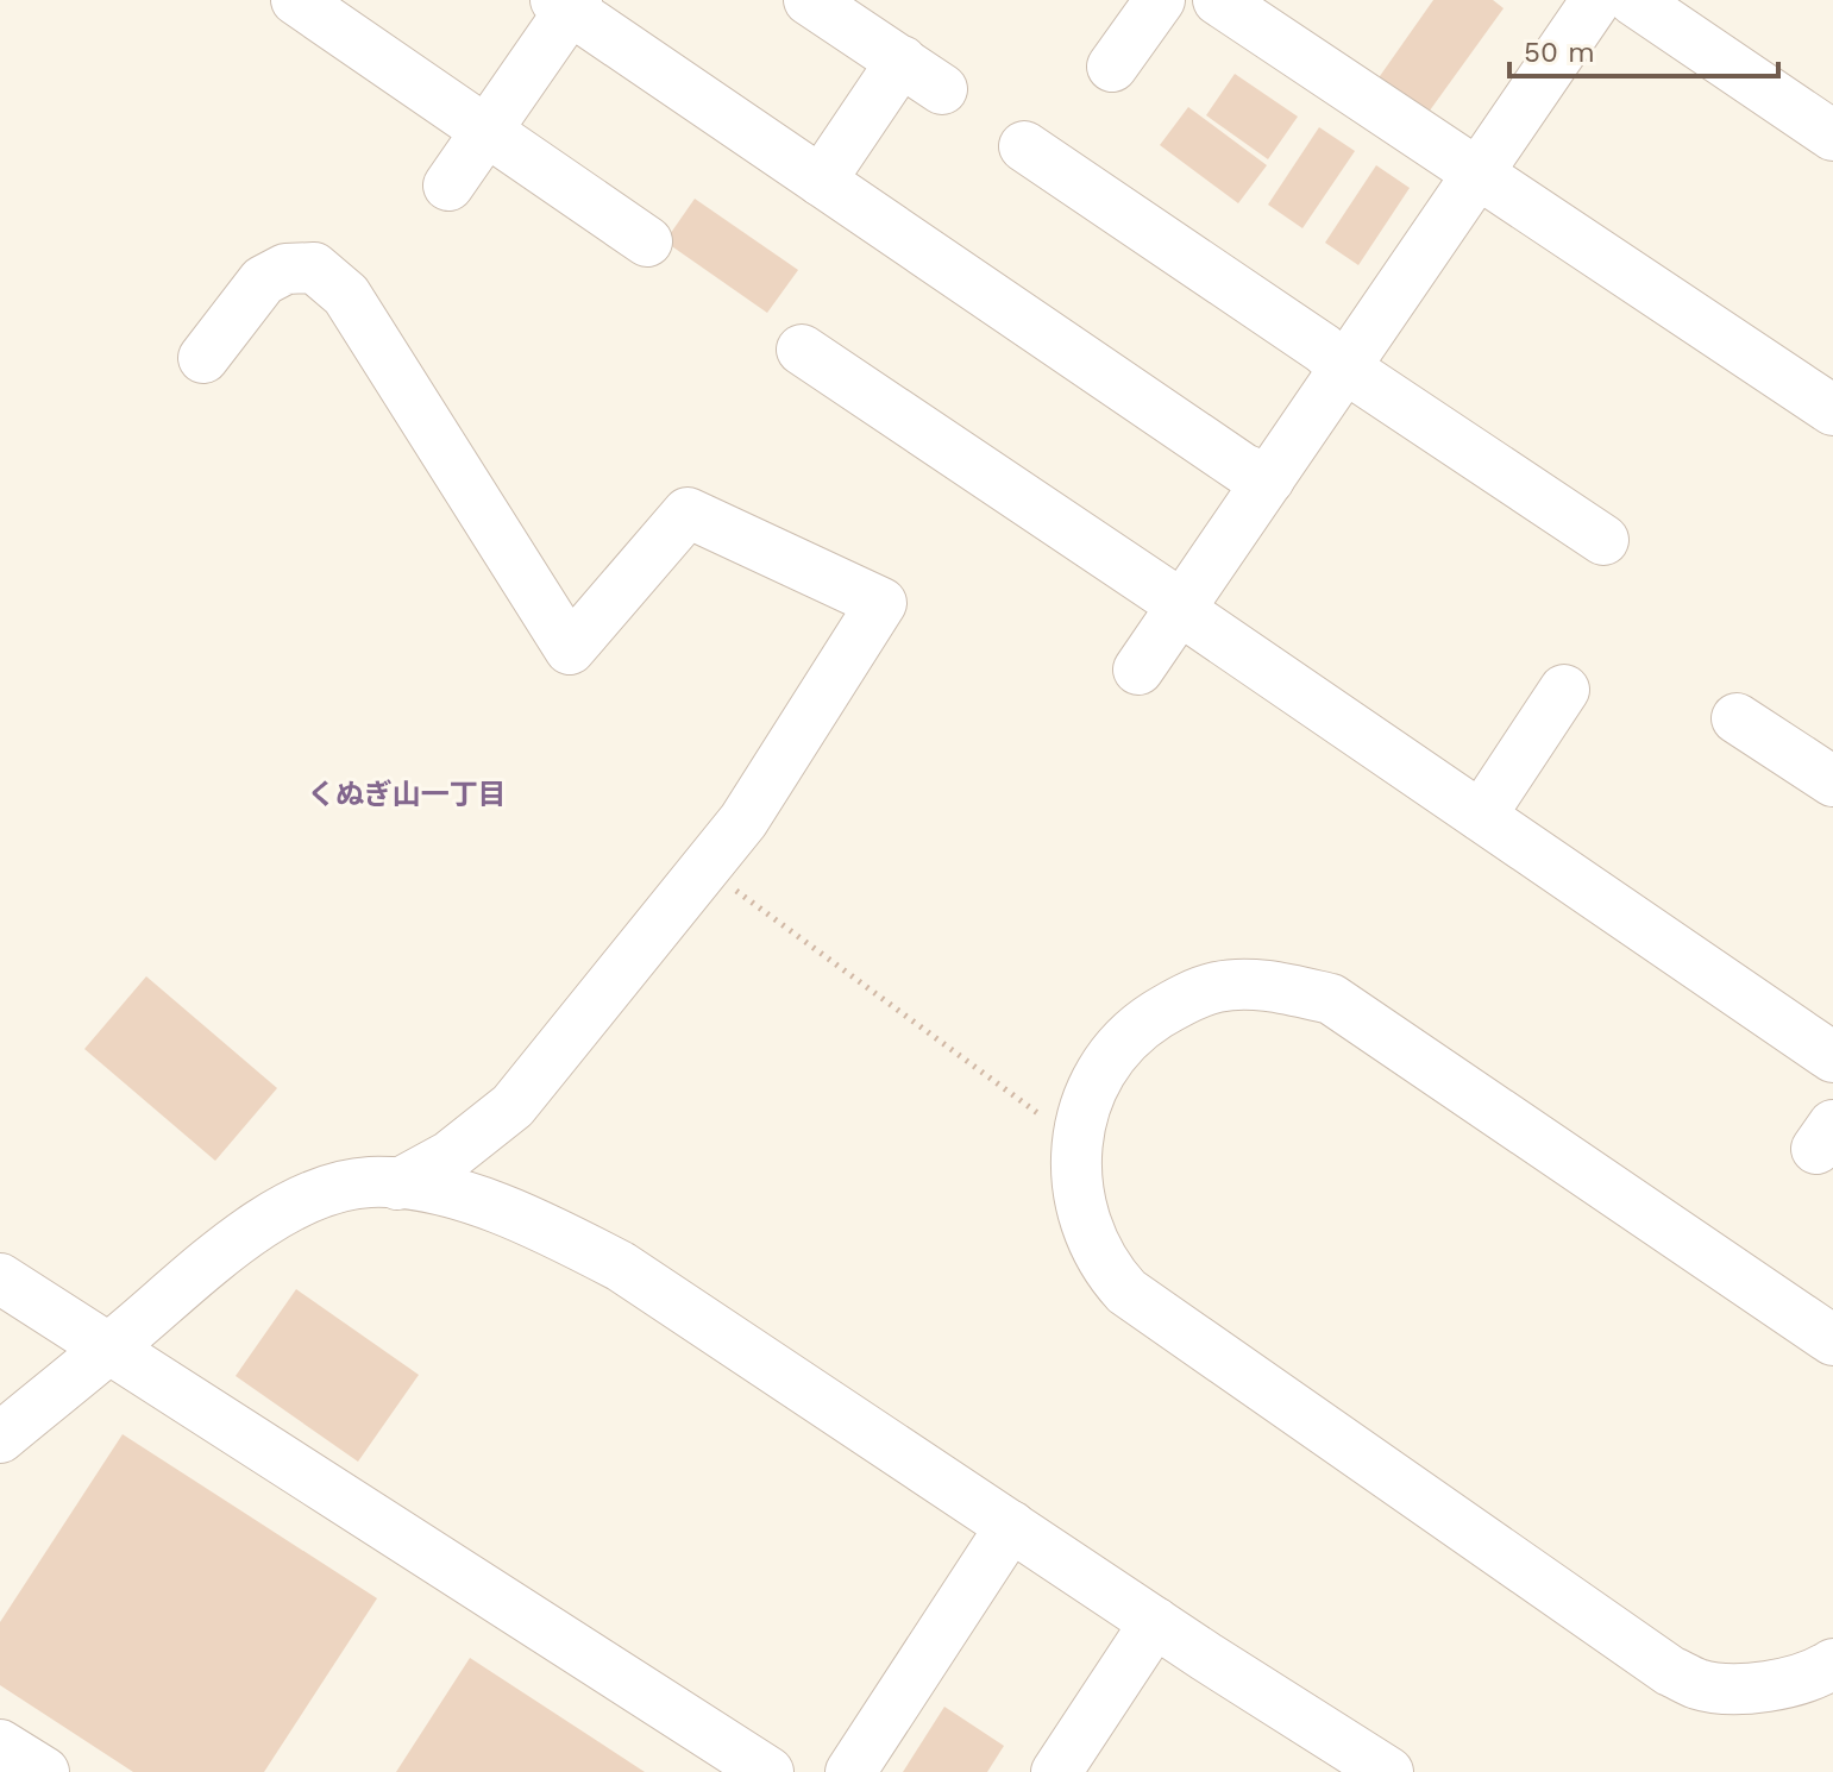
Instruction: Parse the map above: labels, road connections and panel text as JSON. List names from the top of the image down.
{
  "districts": ["くぬぎ山一丁目"],
  "scale_bar": "50 m"
}
